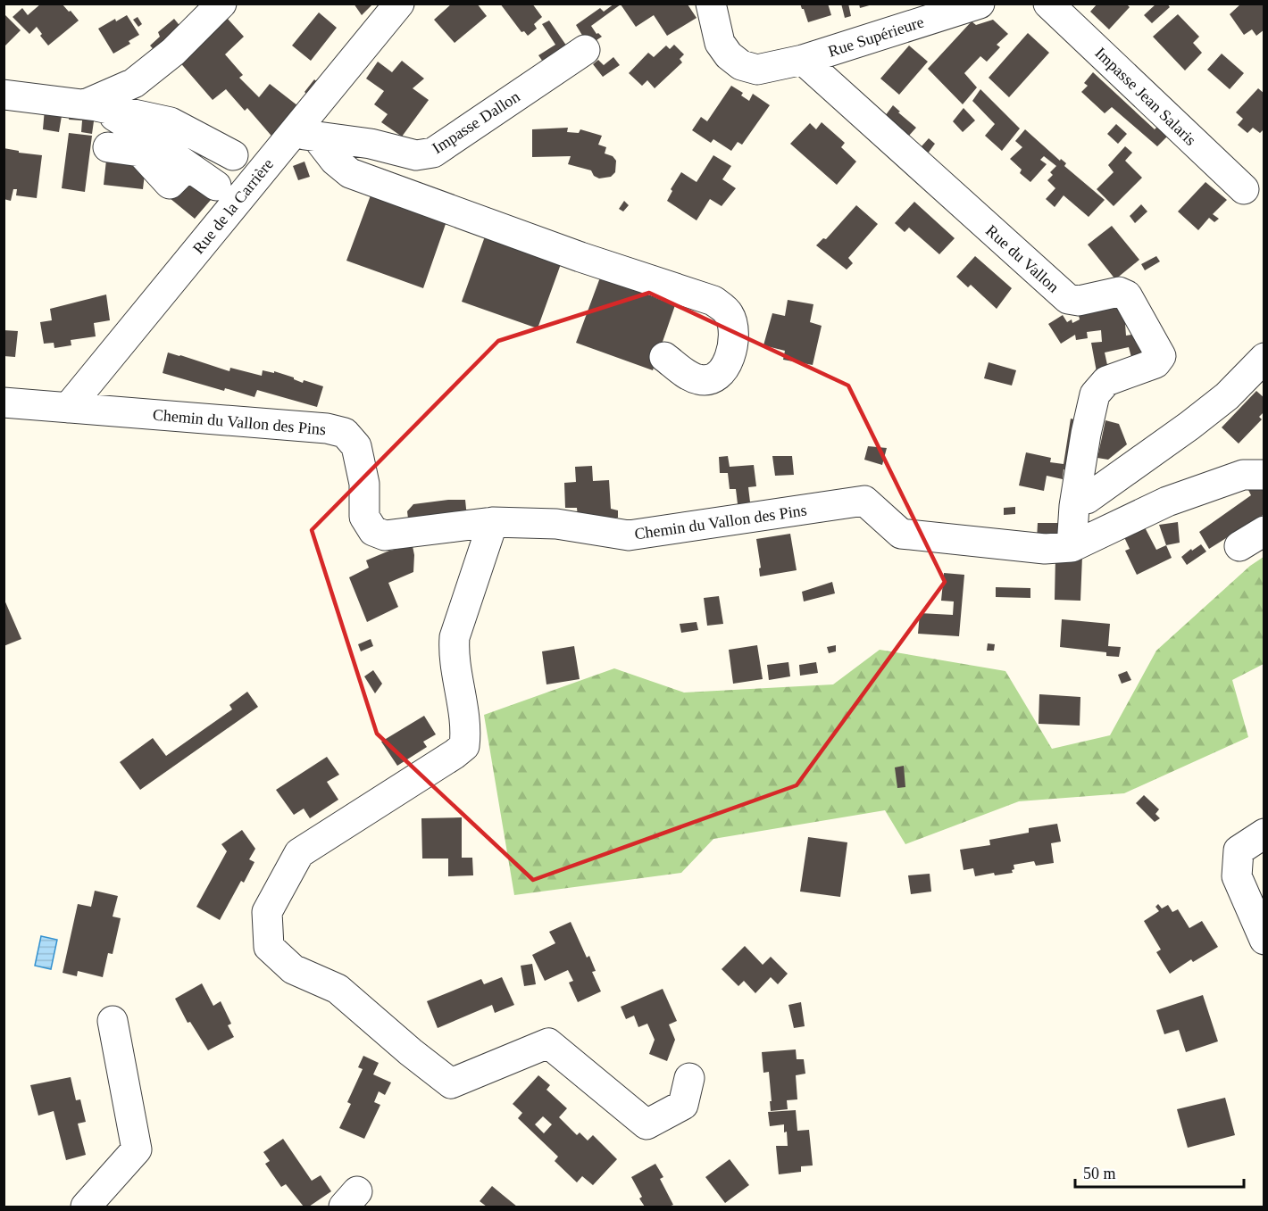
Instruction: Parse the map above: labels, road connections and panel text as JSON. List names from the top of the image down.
{
  "streets": {
    "street": [
      "Rue Supérieure",
      "Impasse Jean Salaris",
      "Impasse Dallon",
      "Rue de la Carrière",
      "Rue du Vallon",
      "Chemin du Vallon des Pins"
    ]
  },
  "crossings": [
    ["Rue Supérieure", "Rue du Vallon"],
    ["Impasse Dallon", "Rue de la Carrière"],
    ["Rue de la Carrière", "Chemin du Vallon des Pins"],
    ["Rue du Vallon", "Chemin du Vallon des Pins"]
  ],
  "scale_bar": "50 m"
}
